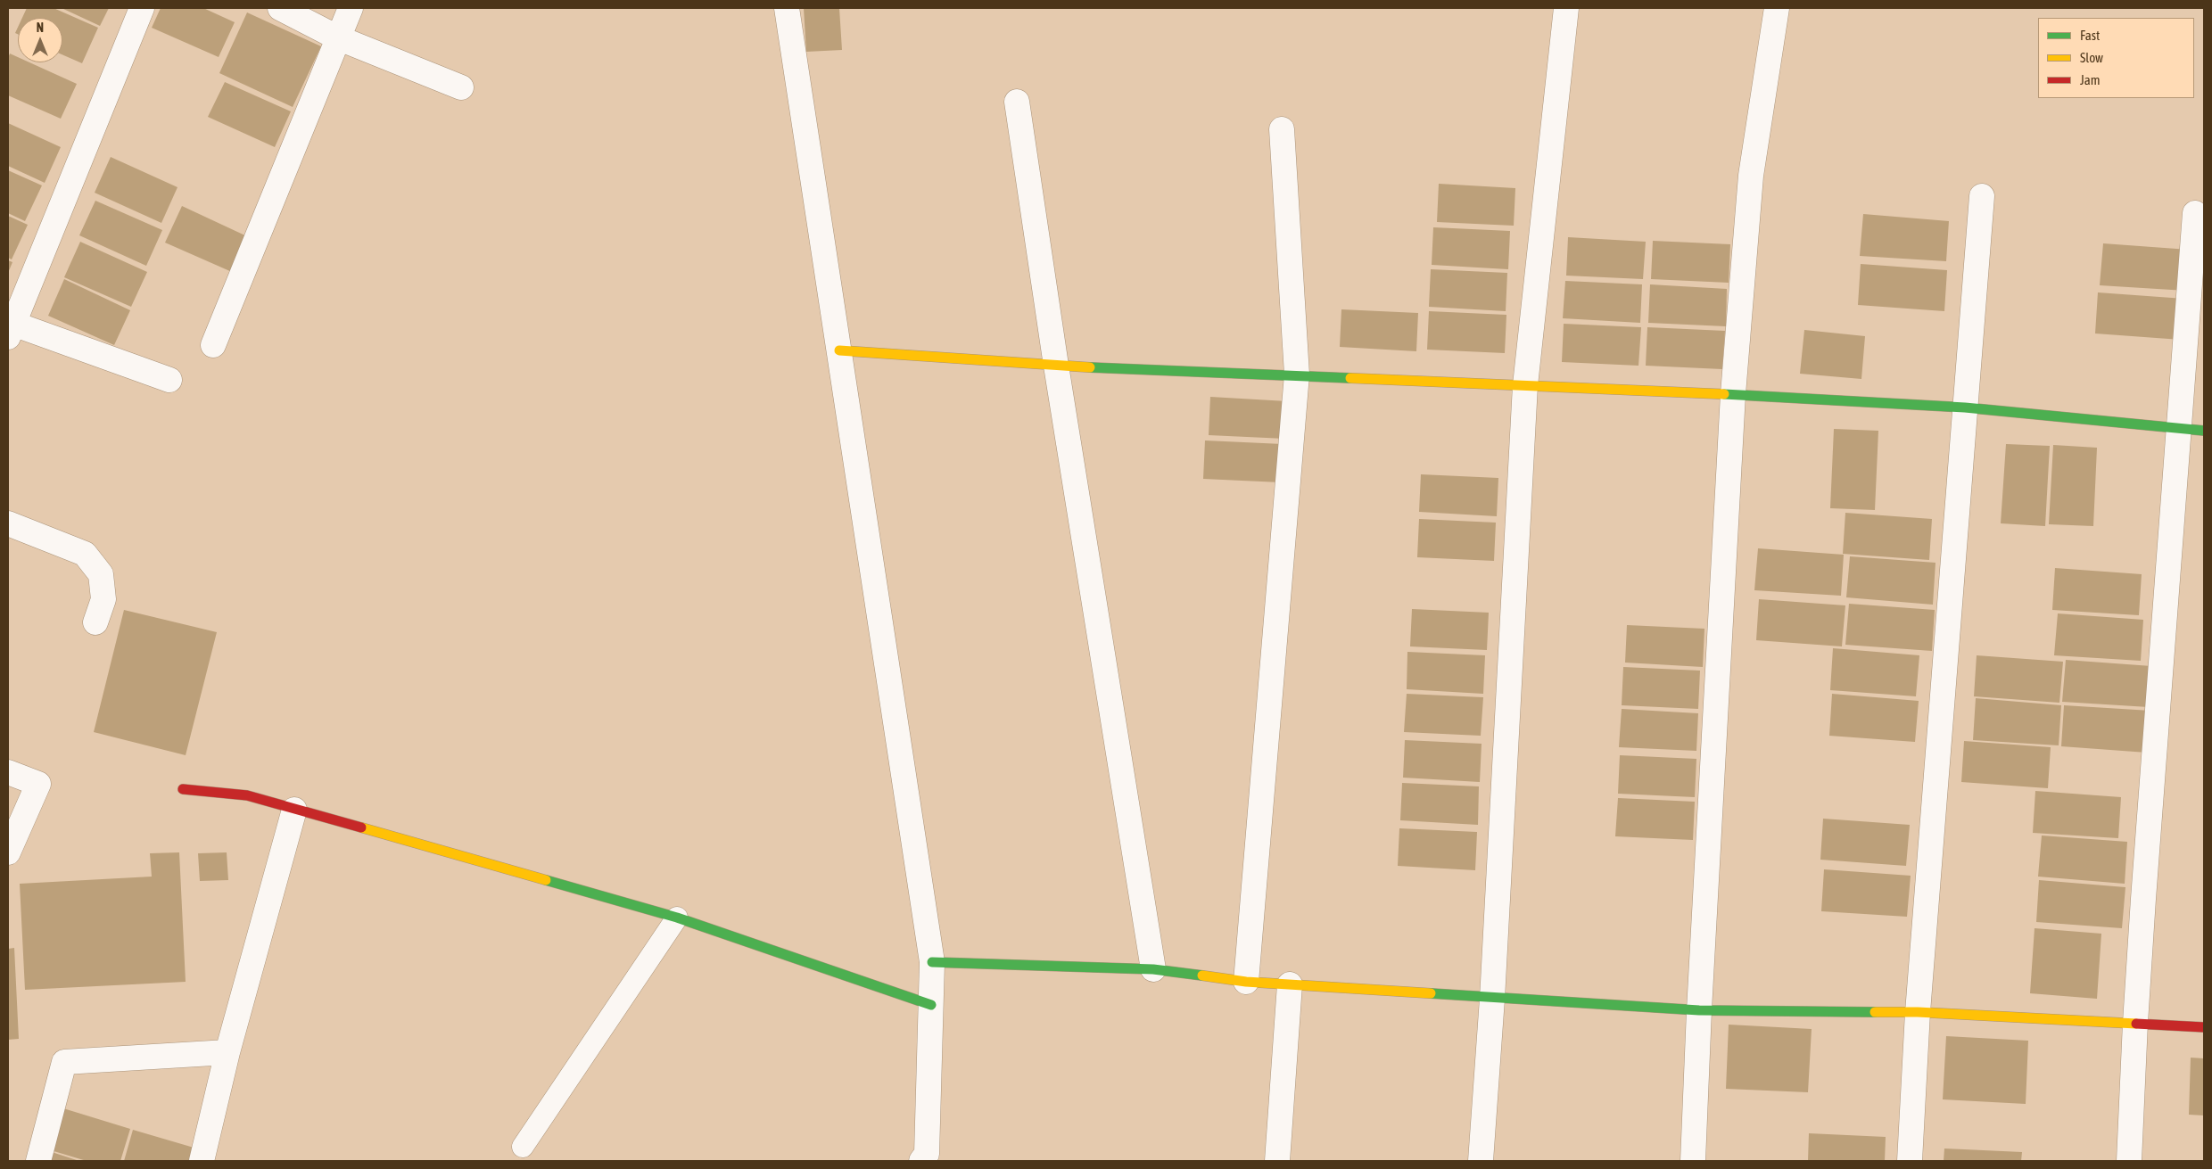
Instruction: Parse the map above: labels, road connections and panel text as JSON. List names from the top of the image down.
{
  "legend": ["Fast", "Slow", "Jam"],
  "north": "top"
}
